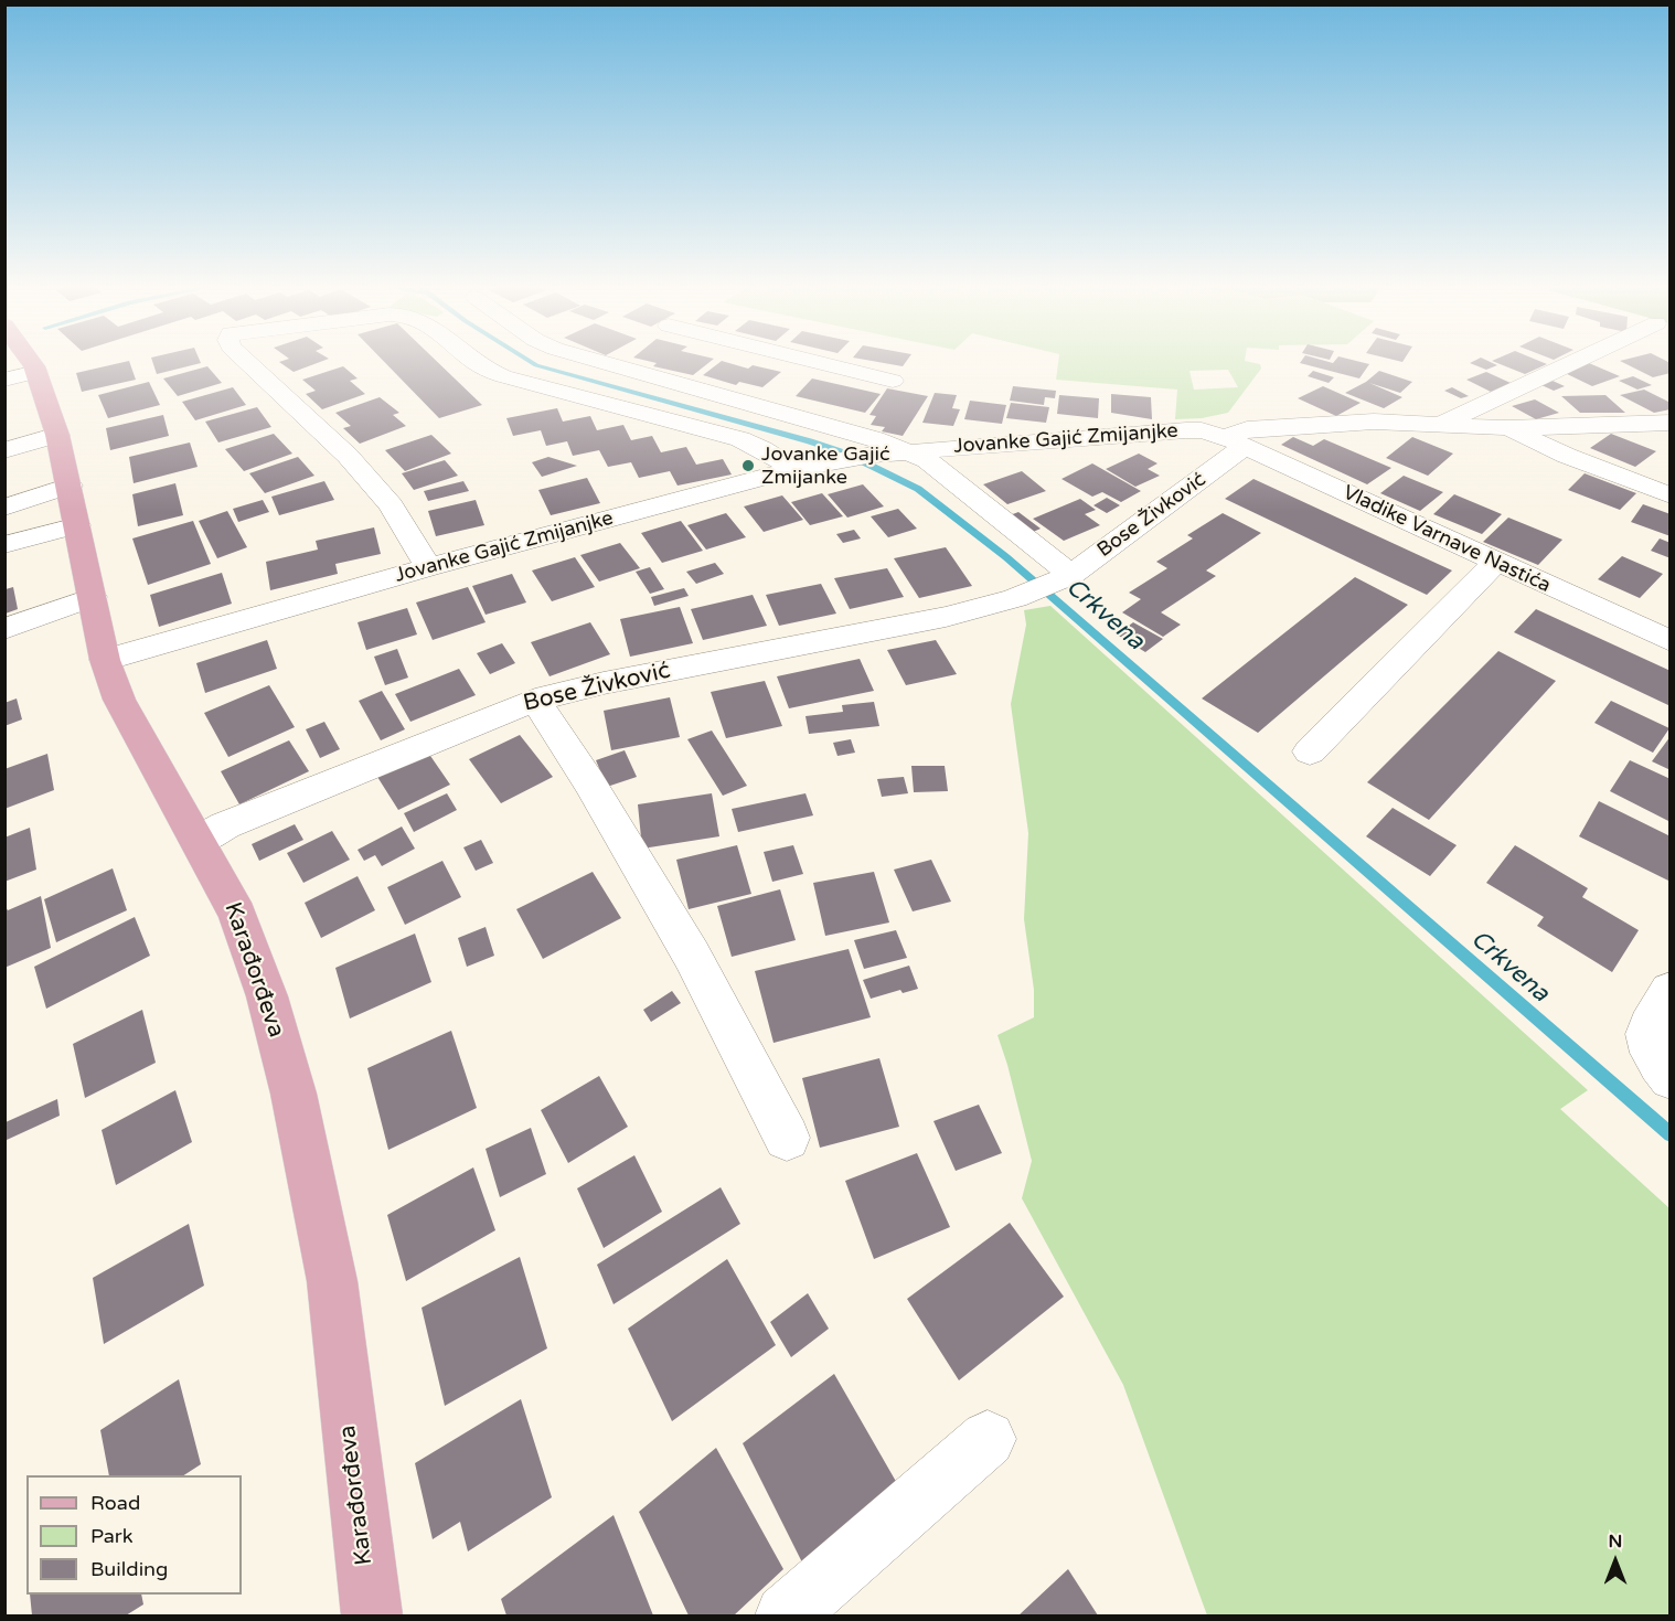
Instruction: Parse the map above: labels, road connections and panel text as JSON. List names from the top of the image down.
{
  "streets": {
    "main road": ["Karađorđeva"],
    "street": ["Jovanke Gajić Zmijanjke", "Bose Živković", "Vladike Varnave Nastića"]
  },
  "crossings": [
    ["Jovanke Gajić Zmijanjke", "Bose Živković"],
    ["Jovanke Gajić Zmijanjke", "Vladike Varnave Nastića"],
    ["Jovanke Gajić Zmijanjke", "Karađorđeva"],
    ["Bose Živković", "Vladike Varnave Nastića"],
    ["Bose Živković", "Karađorđeva"]
  ],
  "water": ["Crkvena"],
  "places": ["Jovanke Gajić Zmijanke"],
  "legend": ["Road", "Park", "Building"],
  "north": "top"
}
